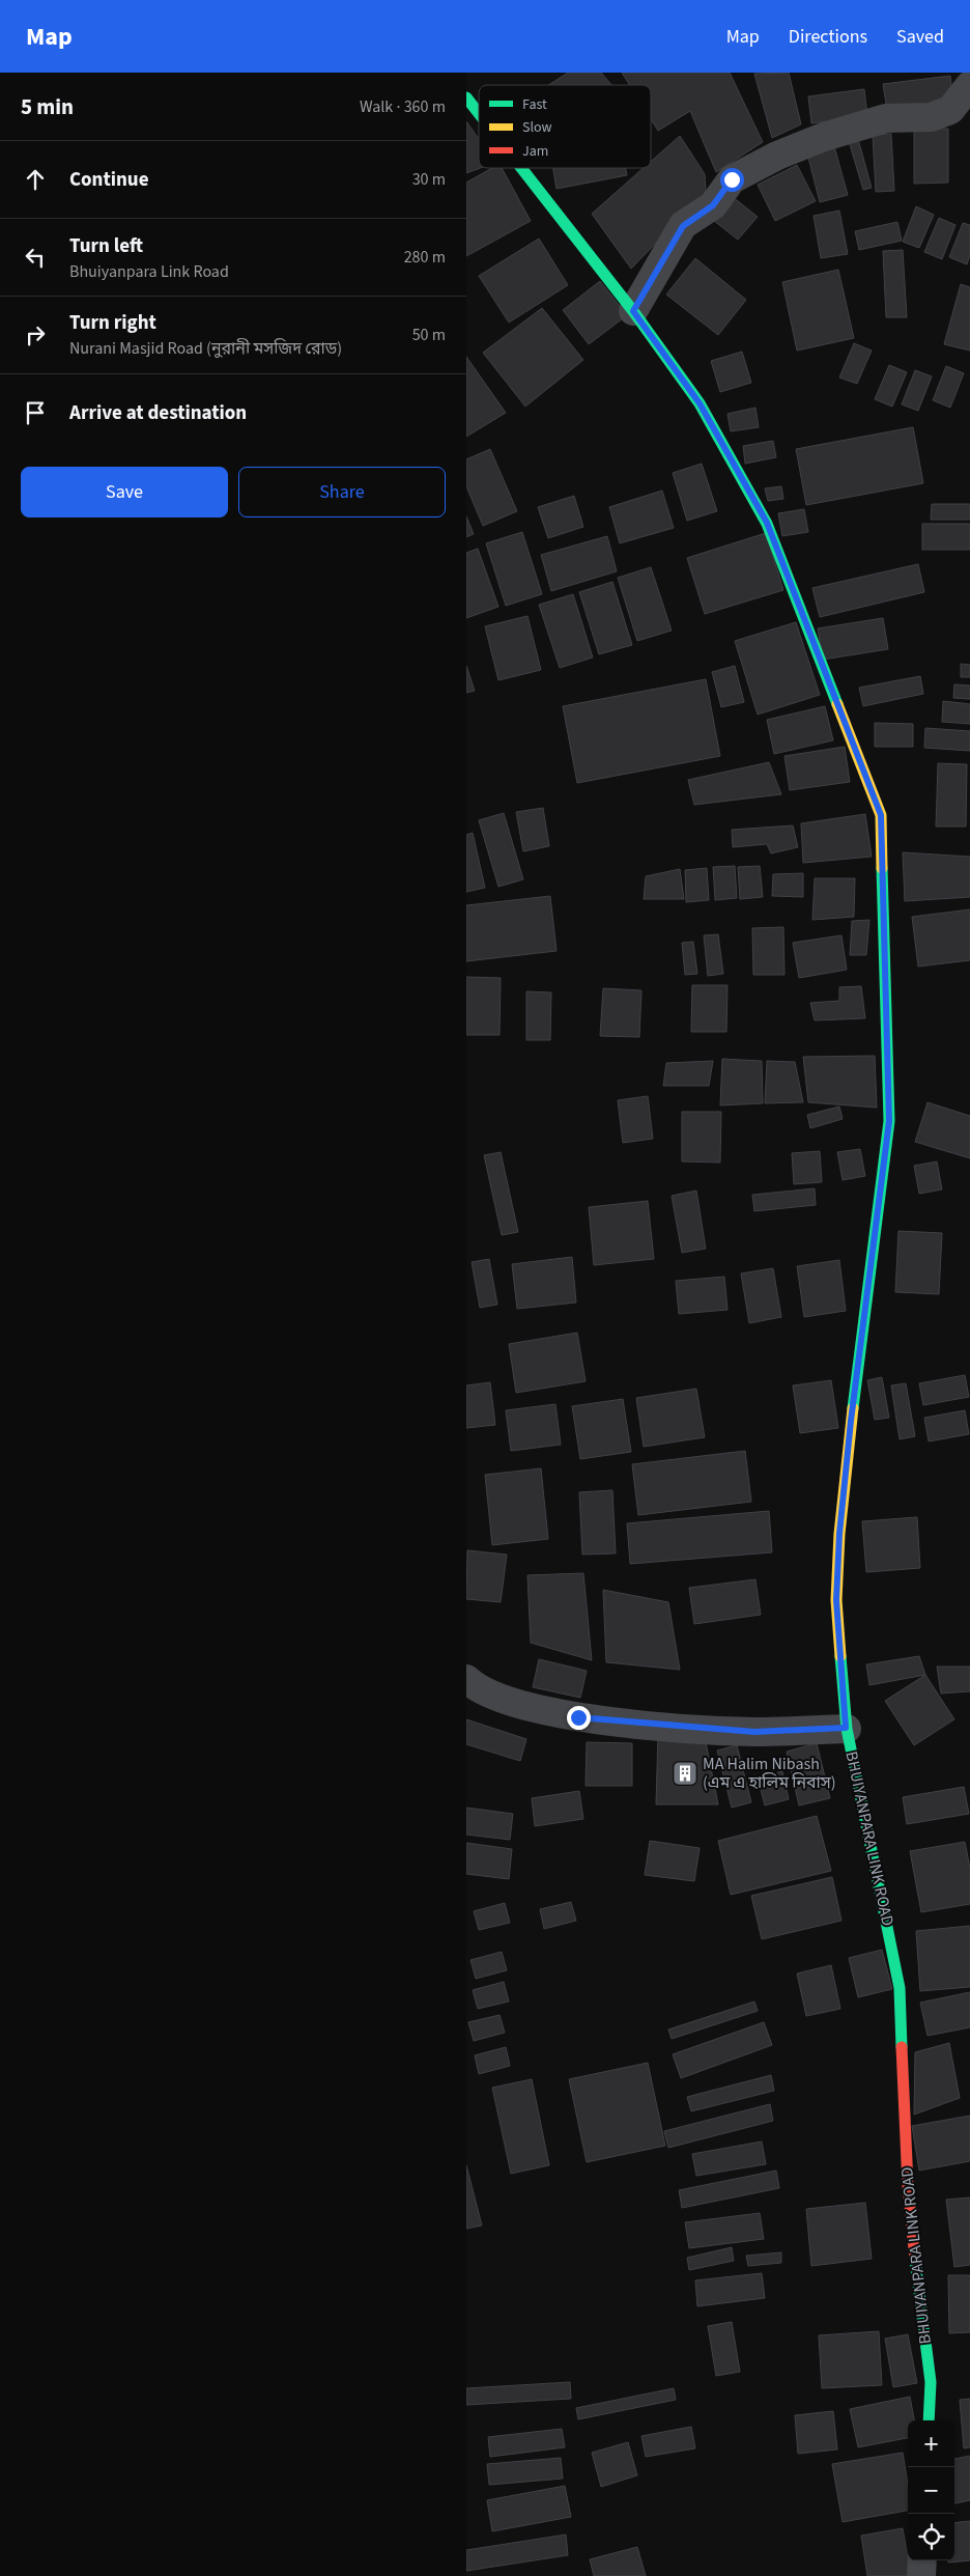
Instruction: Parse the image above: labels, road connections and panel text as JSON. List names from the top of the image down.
{
  "streets": {
    "street": ["BHUIYANPARA LINK ROAD"]
  },
  "places": {
    "building": ["MA Halim Nibash (এম এ হালিম নিবাস)"]
  },
  "legend": ["Fast", "Slow", "Jam"],
  "page": {
    "header": "Map",
    "nav": ["Map", "Directions", "Saved"],
    "heading": ["5 min", "Walk · 360 m"],
    "list": [
      ["Continue", "30 m"],
      ["Turn left", "Bhuiyanpara Link Road", "280 m"],
      ["Turn right", "Nurani Masjid Road (নুরানী মসজিদ রোড)", "50 m"],
      "Arrive at destination"
    ],
    "buttons": ["Save", "Share"],
    "map_buttons": ["+", "−"]
  }
}
